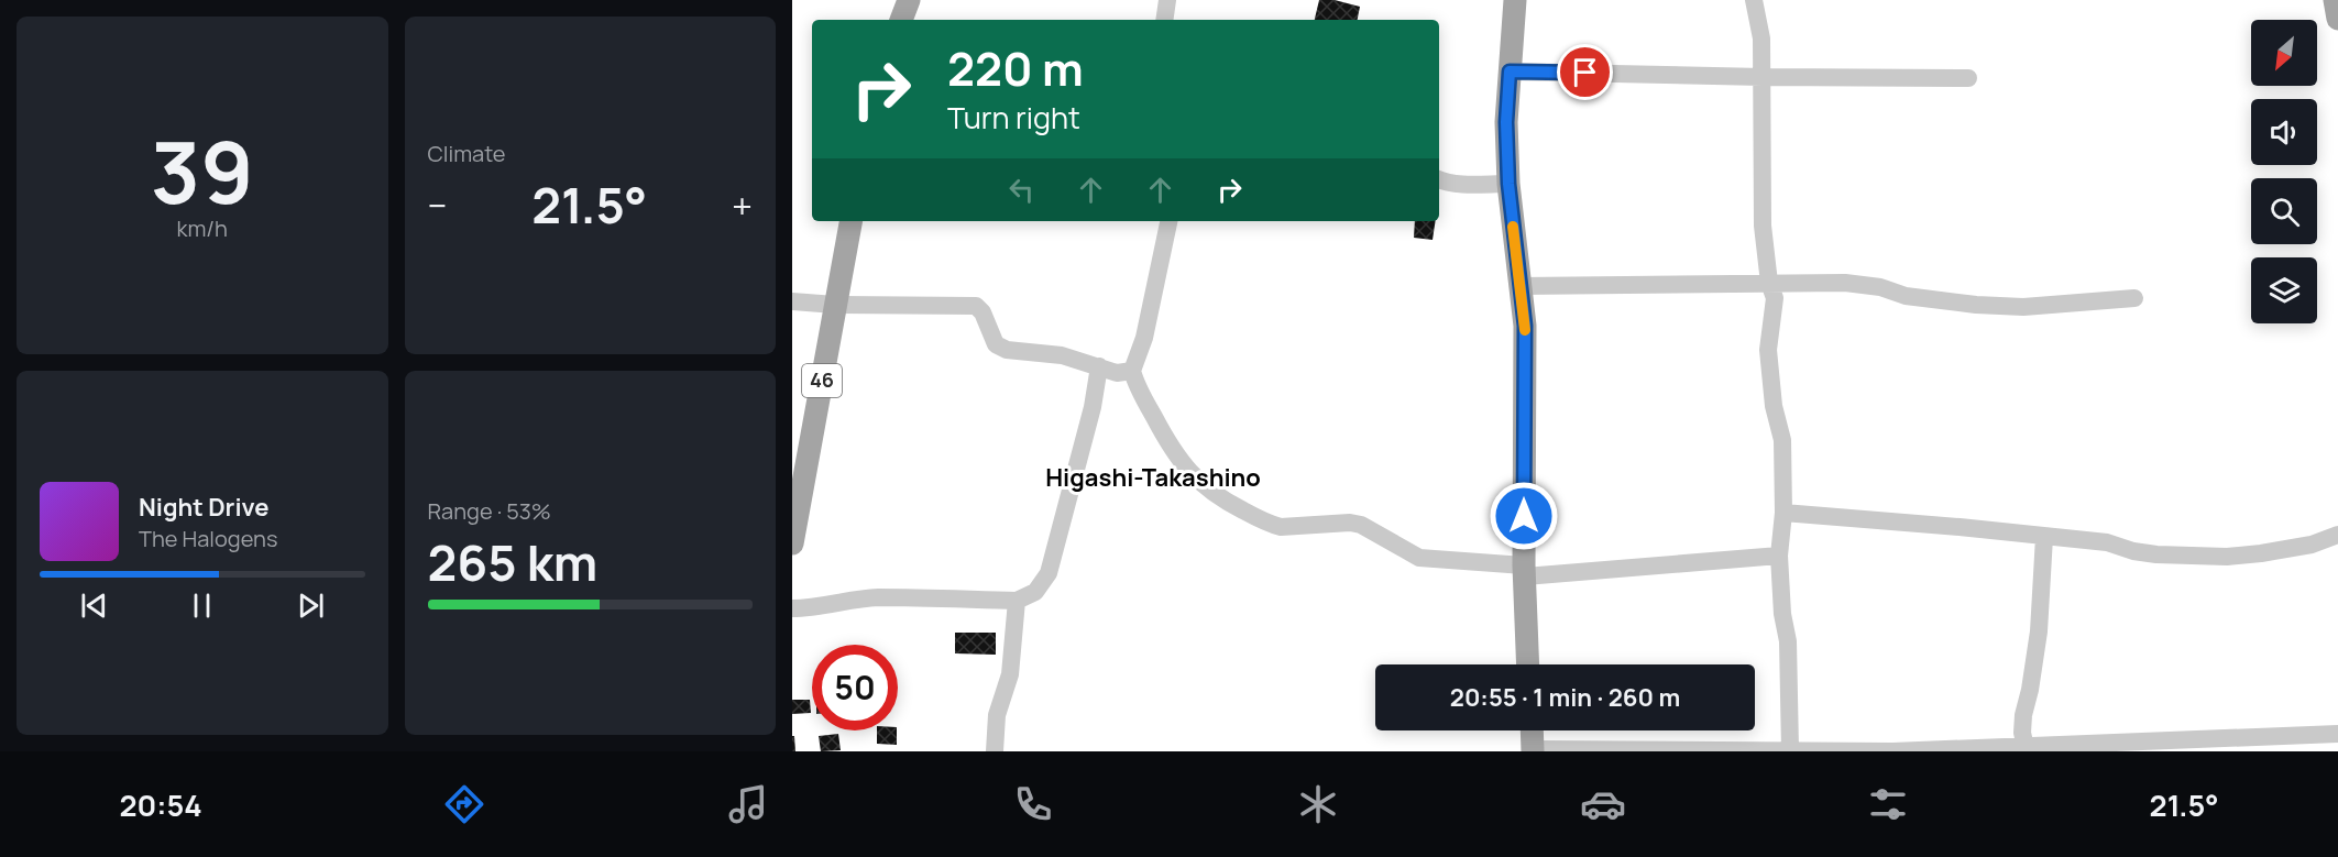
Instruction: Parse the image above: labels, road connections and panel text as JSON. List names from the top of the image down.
{
  "streets": {
    "main road": ["46"]
  },
  "districts": ["Higashi-Takashino"],
  "north": "bottom left",
  "page": {
    "tile": [
      ["39", "km/h"],
      "Climate",
      ["Range · 53%", "265 km"]
    ],
    "turn": ["220 m", "Turn right"],
    "heat": ["−", "21.5°", "+"],
    "song": ["Night Drive", "The Halogens"],
    "limit": "50",
    "trip": "20:55 · 1 min · 260 m",
    "tabs": ["20:54", "21.5°"]
  }
}
